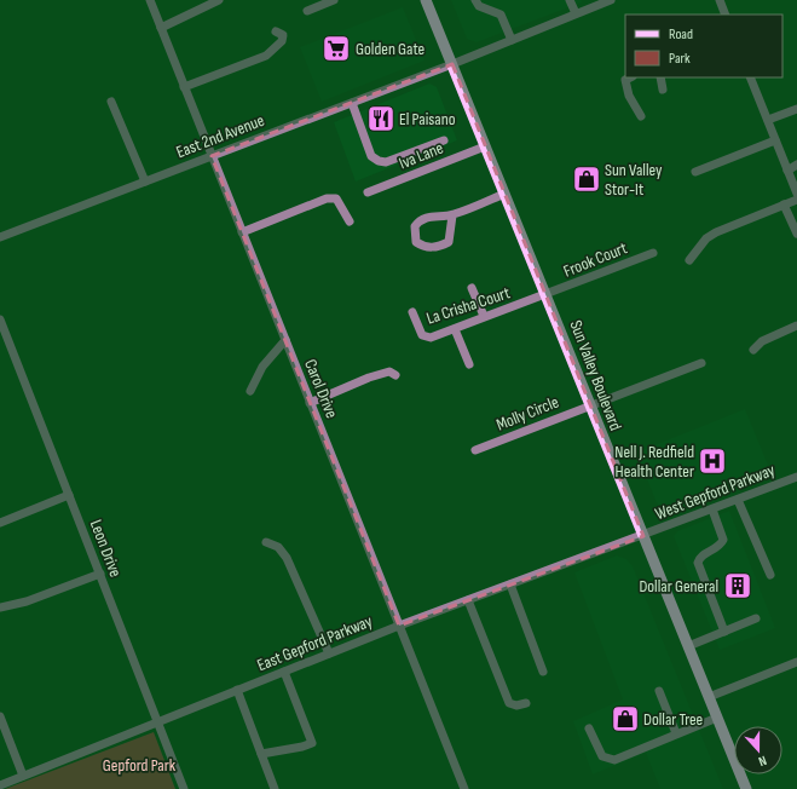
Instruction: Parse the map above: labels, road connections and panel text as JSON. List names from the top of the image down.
{
  "streets": {
    "main road": ["Sun Valley Boulevard"],
    "street": [
      "East 2nd Avenue",
      "Iva Lane",
      "Frook Court",
      "La Crisha Court",
      "Carol Drive",
      "Molly Circle",
      "West Gepford Parkway",
      "Leon Drive",
      "East Gepford Parkway"
    ]
  },
  "crossings": [
    ["East 2nd Avenue", "Sun Valley Boulevard"],
    ["East 2nd Avenue", "Carol Drive"],
    ["Iva Lane", "Sun Valley Boulevard"],
    ["Frook Court", "La Crisha Court"],
    ["Frook Court", "Sun Valley Boulevard"],
    ["La Crisha Court", "Sun Valley Boulevard"],
    ["Sun Valley Boulevard", "Molly Circle"],
    ["Sun Valley Boulevard", "West Gepford Parkway"],
    ["Sun Valley Boulevard", "East Gepford Parkway"],
    ["Carol Drive", "East Gepford Parkway"],
    ["West Gepford Parkway", "East Gepford Parkway"],
    ["Leon Drive", "East Gepford Parkway"]
  ],
  "parks": ["Gepford Park"],
  "places": {
    "supermarket": ["Golden Gate"],
    "restaurant": ["El Paisano"],
    "shop": ["Sun Valley Stor-It", "Dollar Tree"],
    "hospital": ["Nell J. Redfield Health Center"],
    "building": ["Dollar General"]
  },
  "legend": ["Road", "Park"],
  "north": "bottom"
}
